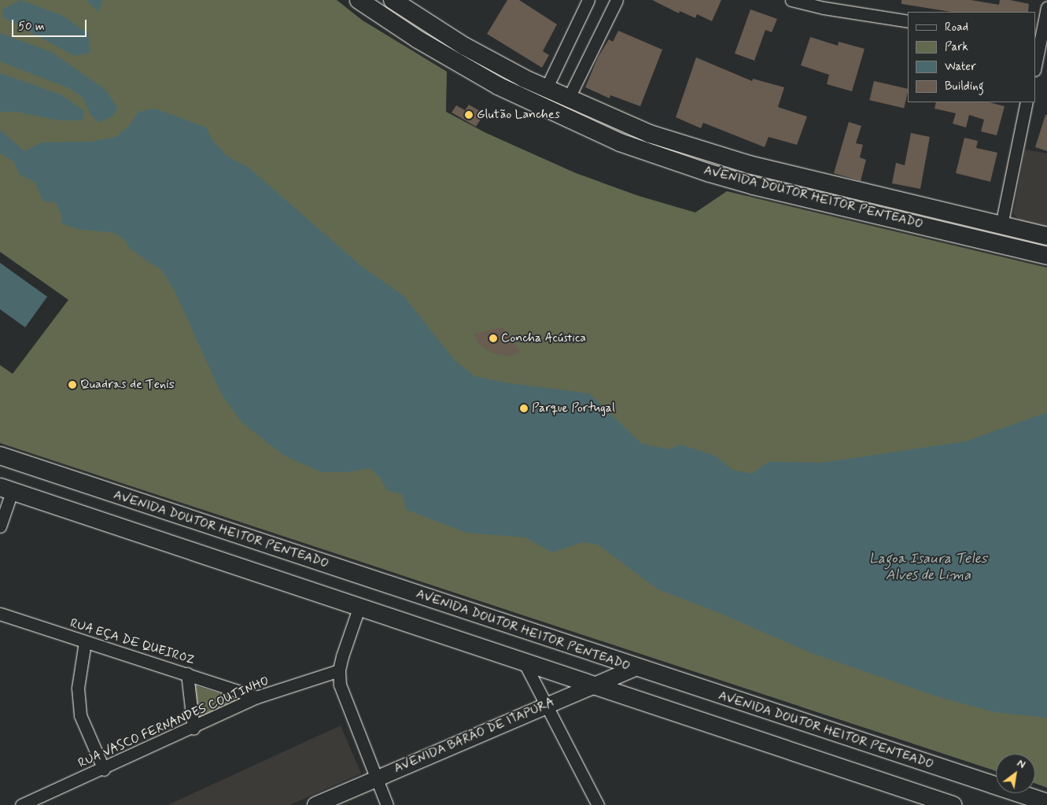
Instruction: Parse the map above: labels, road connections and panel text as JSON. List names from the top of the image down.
{
  "streets": {
    "main road": ["AVENIDA DOUTOR HEITOR PENTEADO", "AVENIDA BARÃO DE ITAPURA"],
    "street": ["RUA EÇA DE QUEIROZ", "RUA VASCO FERNANDES COUTINHO"]
  },
  "crossings": [
    ["AVENIDA DOUTOR HEITOR PENTEADO", "AVENIDA BARÃO DE ITAPURA"],
    ["RUA EÇA DE QUEIROZ", "RUA VASCO FERNANDES COUTINHO"]
  ],
  "water": ["Lagoa Isaura Teles Alves de Lima"],
  "places": [
    "Glutão Lanches",
    "Concha Acústica",
    "Quadras de Tenis",
    "Parque Portugal"
  ],
  "legend": [
    "Road",
    "Park",
    "Water",
    "Building"
  ],
  "scale_bar": "50 m",
  "north": "top right"
}
